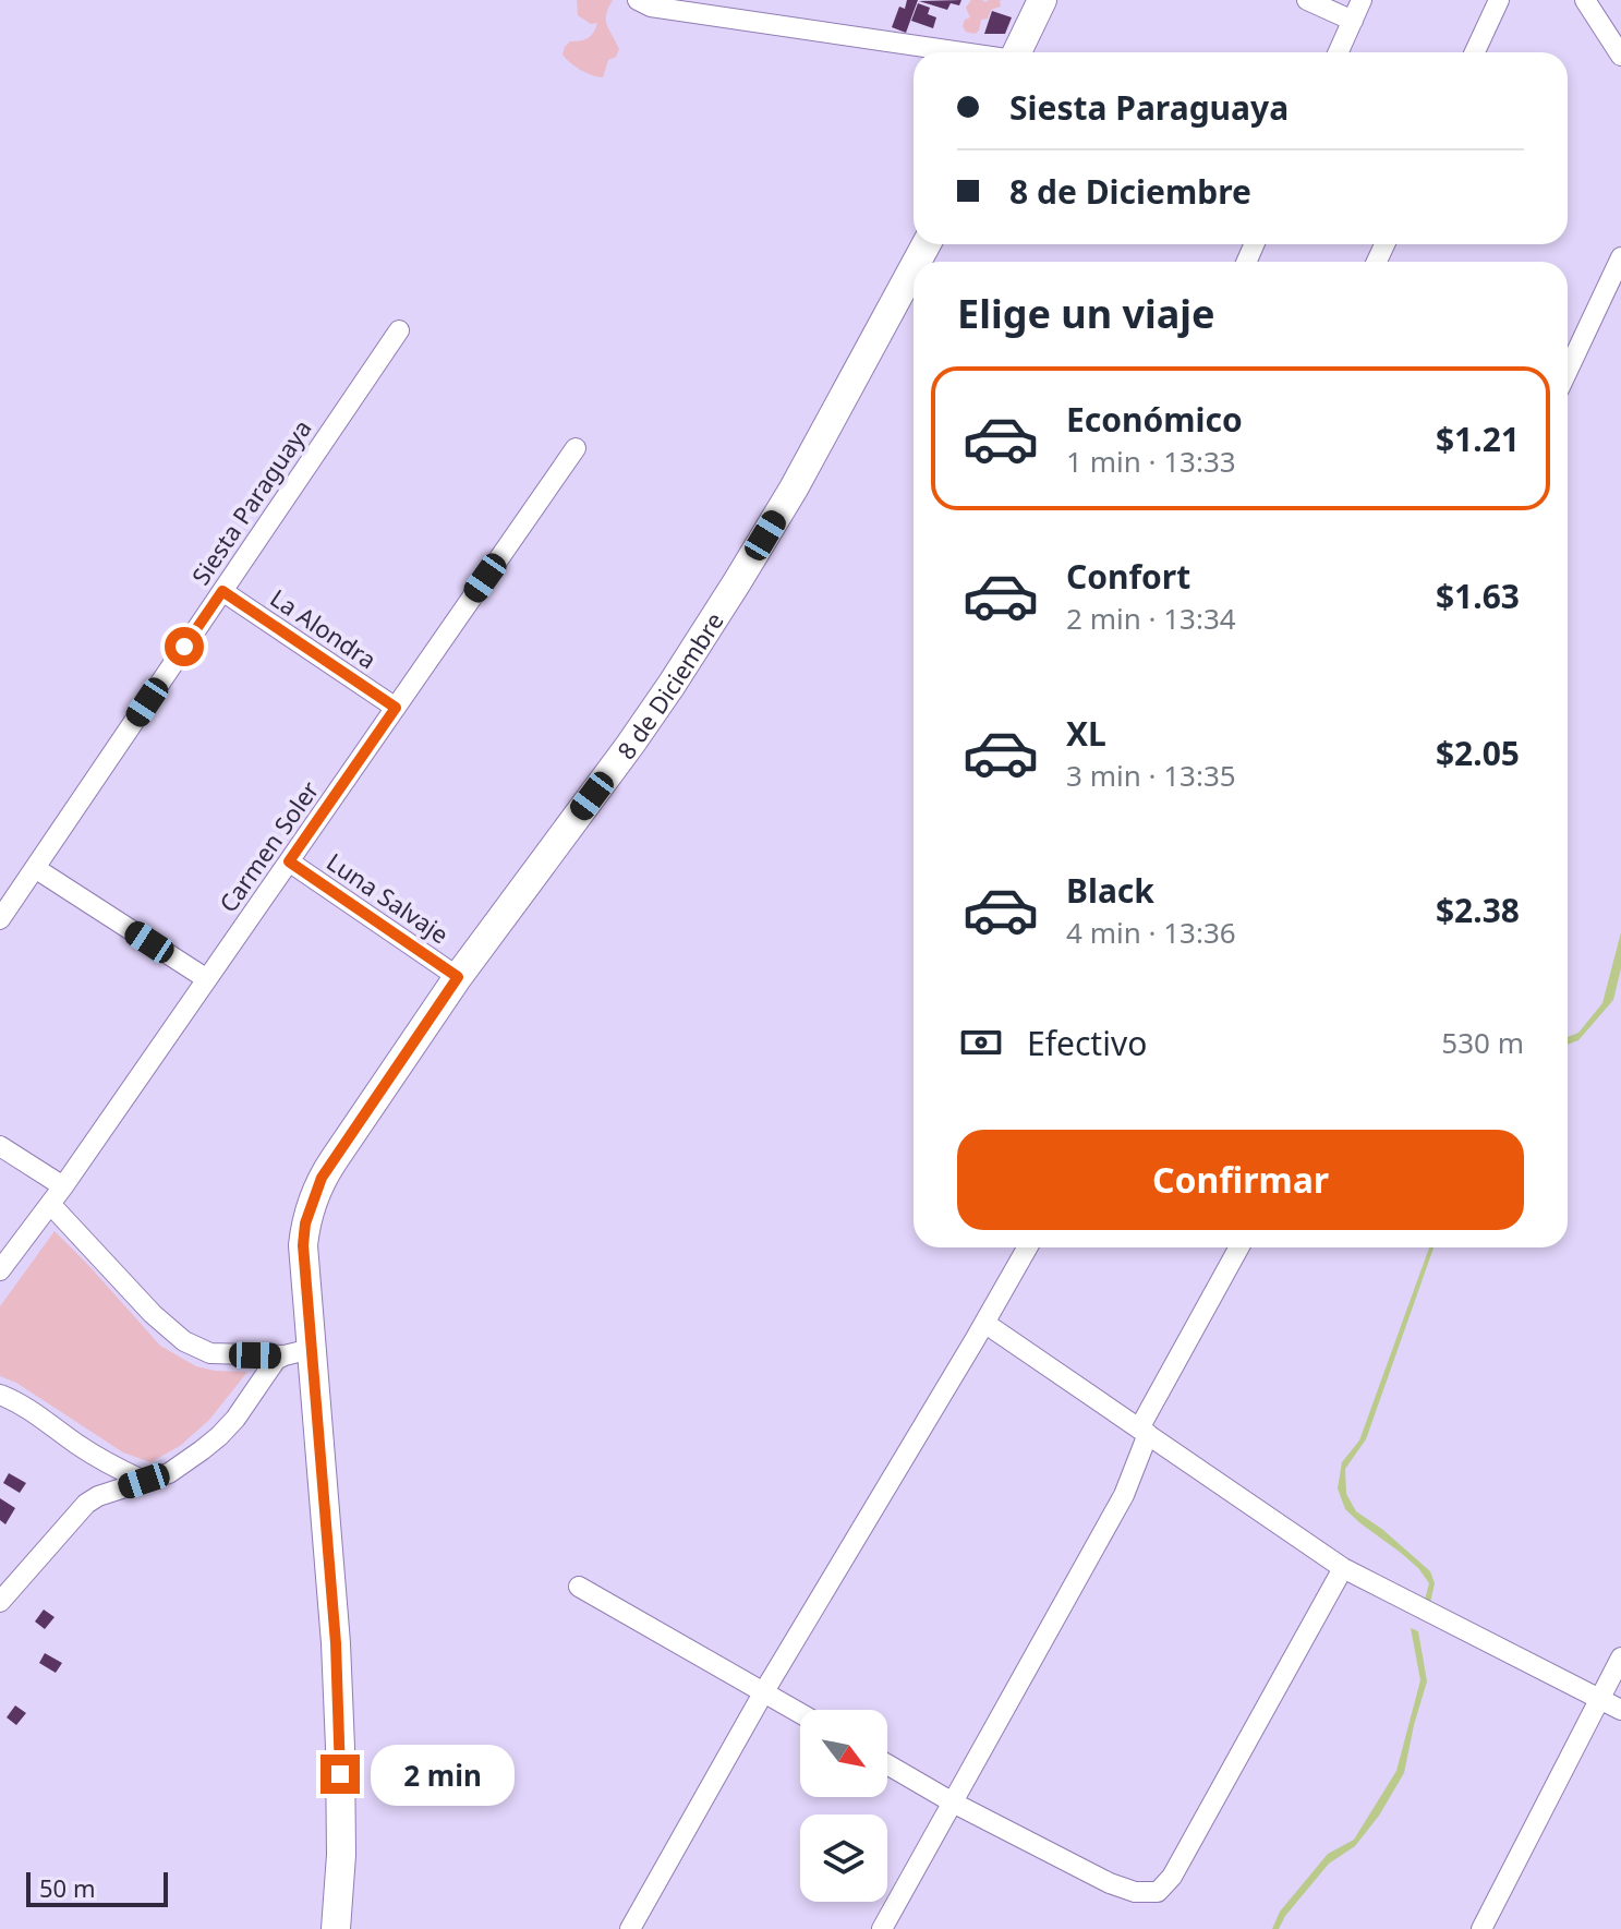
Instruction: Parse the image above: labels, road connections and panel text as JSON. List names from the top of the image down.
{
  "streets": {
    "street": [
      "Siesta Paraguaya",
      "La Alondra",
      "8 de Diciembre",
      "Carmen Soler",
      "Luna Salvaje"
    ]
  },
  "crossings": [
    ["Siesta Paraguaya", "La Alondra"],
    ["La Alondra", "Carmen Soler"],
    ["8 de Diciembre", "Luna Salvaje"],
    ["Carmen Soler", "Luna Salvaje"]
  ],
  "scale_bar": "50 m",
  "north": "bottom right",
  "page": {
    "banner": ["Siesta Paraguaya", "8 de Diciembre"],
    "heading": "Elige un viaje",
    "list": [
      {
        "name": "Económico",
        "note": "1 min · 13:33",
        "value": "$1.21"
      },
      {
        "name": "Confort",
        "note": "2 min · 13:34",
        "value": "$1.63"
      },
      {
        "name": "XL",
        "note": "3 min · 13:35",
        "value": "$2.05"
      },
      {
        "name": "Black",
        "note": "4 min · 13:36",
        "value": "$2.38"
      }
    ],
    "pay": ["Efectivo", "530 m"],
    "buttons": "Confirmar",
    "bubble": "2 min",
    "scale": "50 m"
  }
}
